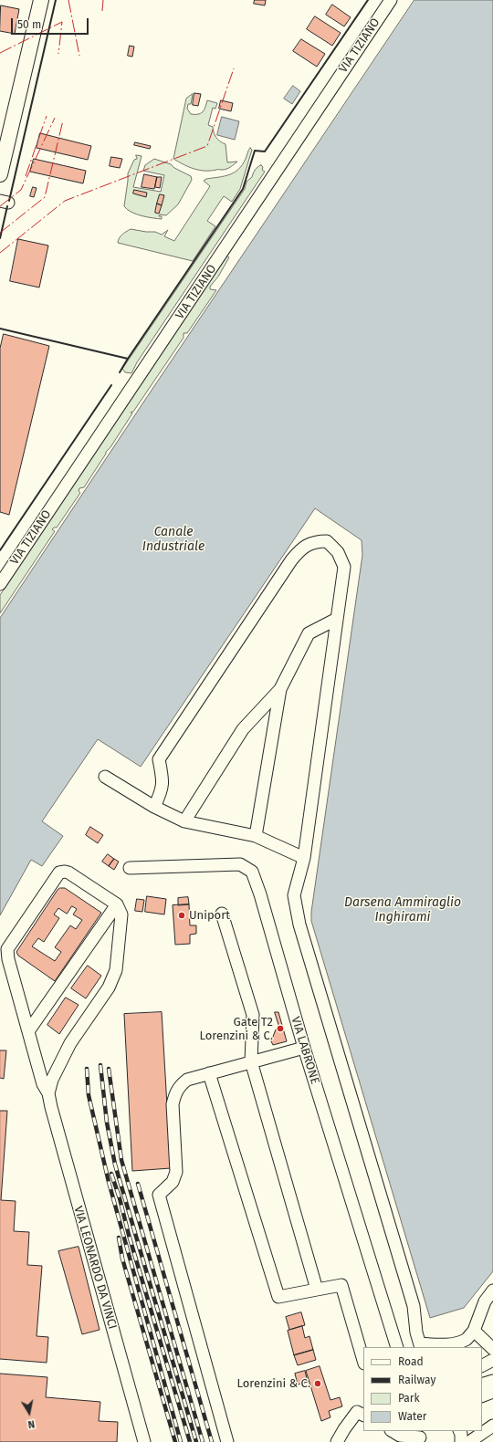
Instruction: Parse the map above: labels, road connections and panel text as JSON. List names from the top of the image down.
{
  "streets": {
    "street": ["VIA TIZIANO", "VIA LABRONE", "VIA LEONARDO DA VINCI"]
  },
  "water": ["Canale Industriale", "Darsena Ammiraglio Inghirami"],
  "places": ["Uniport", "Gate T2 Lorenzini & C.", "Lorenzini & C."],
  "legend": [
    "Road",
    "Railway",
    "Park",
    "Water"
  ],
  "scale_bar": "50 m",
  "north": "bottom"
}
